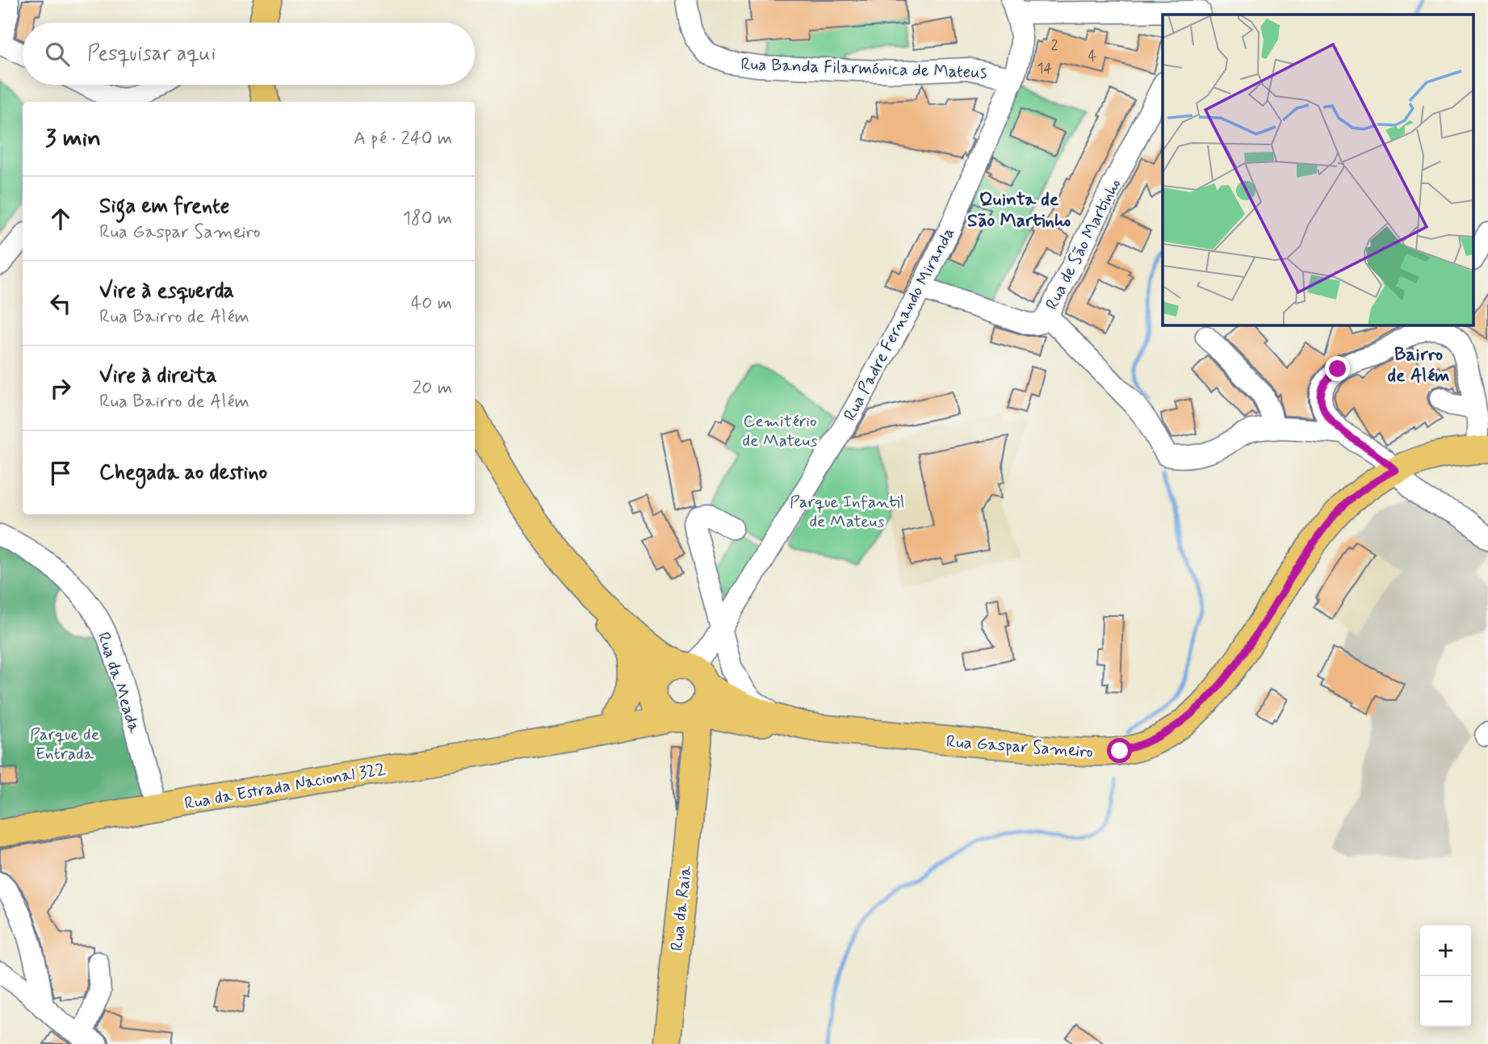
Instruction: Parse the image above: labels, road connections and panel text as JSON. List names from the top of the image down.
{
  "streets": {
    "main road": ["Rua Gaspar Sameiro", "Rua da Estrada Nacional 322", "Rua da Raia"],
    "street": [
      "Rua Banda Filarmónica de Mateus",
      "Rua de São Martinho",
      "Rua Padre Fernando Miranda",
      "Rua da Meada"
    ]
  },
  "crossings": [
    ["Rua Banda Filarmónica de Mateus", "Rua Padre Fernando Miranda"],
    ["Rua de São Martinho", "Rua Padre Fernando Miranda"],
    ["Rua da Meada", "Rua da Estrada Nacional 322"]
  ],
  "districts": ["Quinta de São Martinho", "Bairro de Além"],
  "parks": ["Cemitério de Mateus", "Parque Infantil de Mateus", "Parque de Entrada"],
  "house_numbers": ["2", "4", "14"],
  "page": {
    "search": "Pesquisar aqui",
    "heading": ["3 min", "A pé · 240 m"],
    "list": [
      ["Siga em frente", "Rua Gaspar Sameiro", "180 m"],
      ["Vire à esquerda", "Rua Bairro de Além", "40 m"],
      ["Vire à direita", "Rua Bairro de Além", "20 m"],
      "Chegada ao destino"
    ],
    "map_buttons": ["+", "−"]
  }
}
